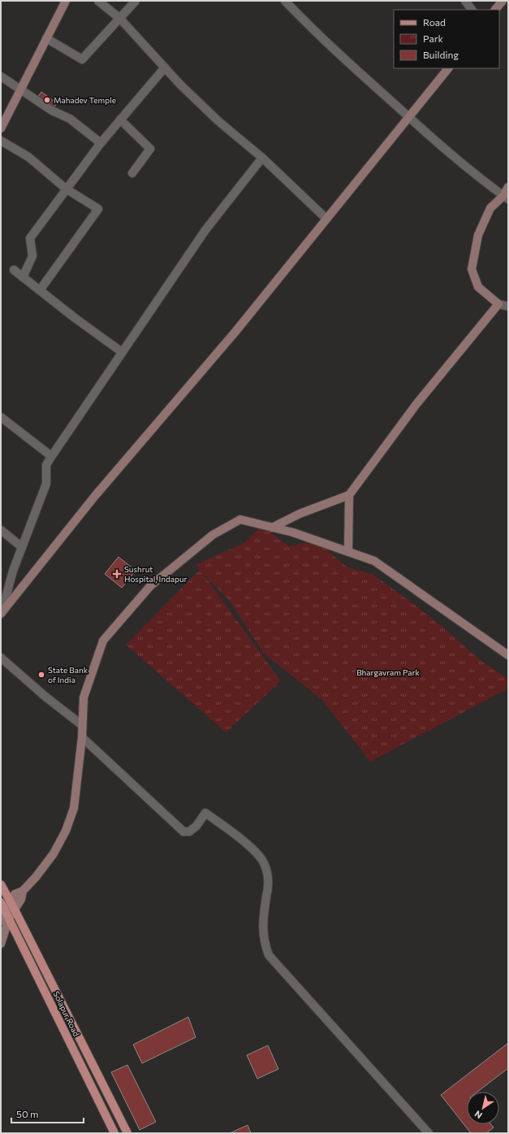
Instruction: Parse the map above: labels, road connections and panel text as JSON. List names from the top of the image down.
{
  "streets": {
    "main road": ["Solapur Road"]
  },
  "parks": ["Bhargavram Park"],
  "places": {
    "other": ["Mahadev Temple", "State Bank of India"],
    "health": ["Sushrut Hospital, Indapur"]
  },
  "legend": ["Road", "Park", "Building"],
  "scale_bar": "50 m",
  "north": "bottom left"
}
